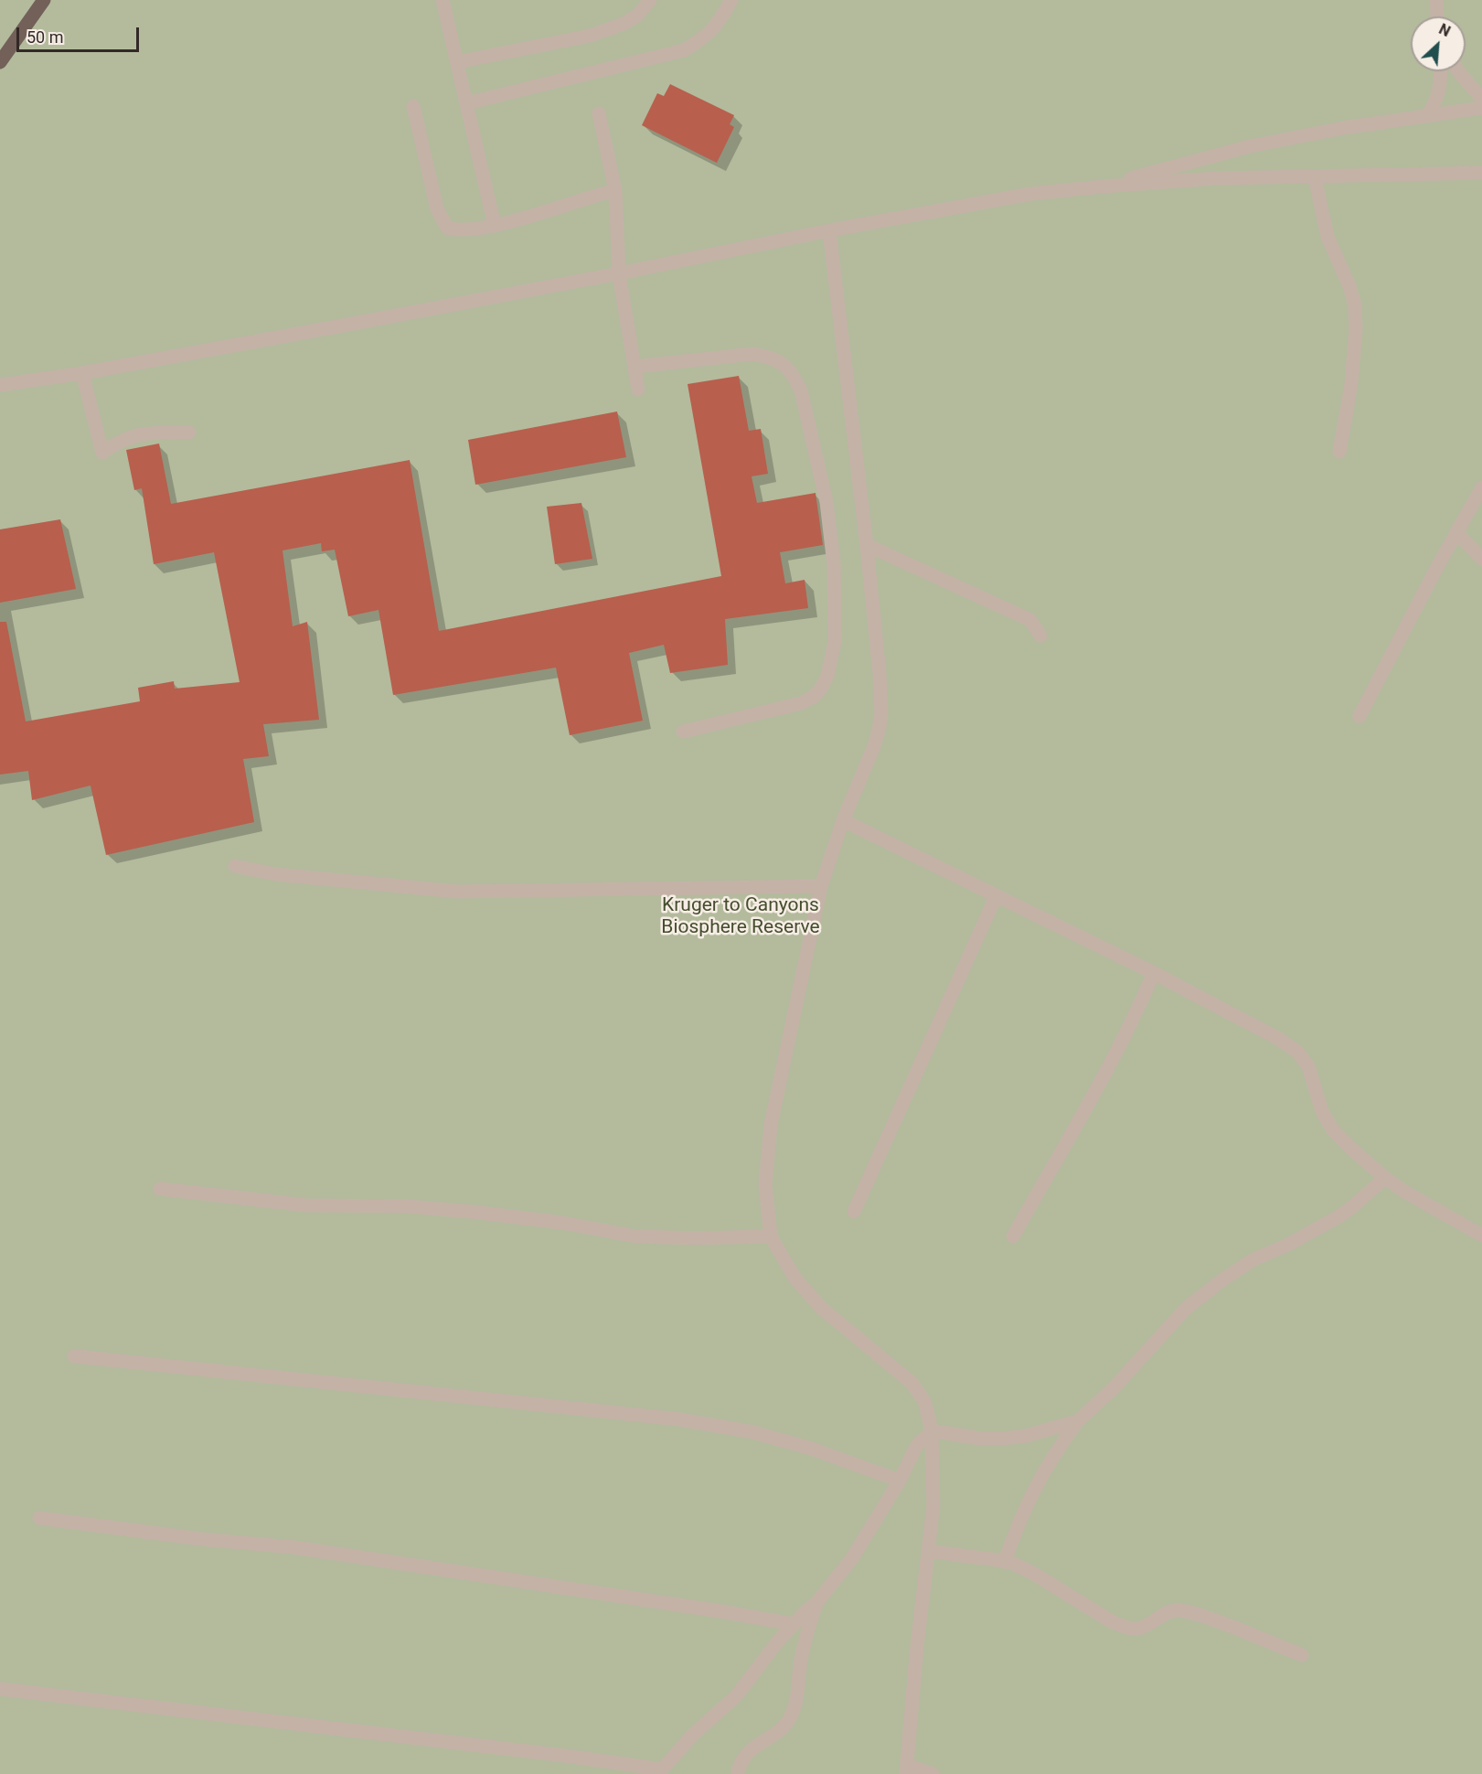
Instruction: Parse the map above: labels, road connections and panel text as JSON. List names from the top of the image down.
{
  "parks": ["Kruger to Canyons Biosphere Reserve"],
  "scale_bar": "50 m",
  "north": "top right"
}
